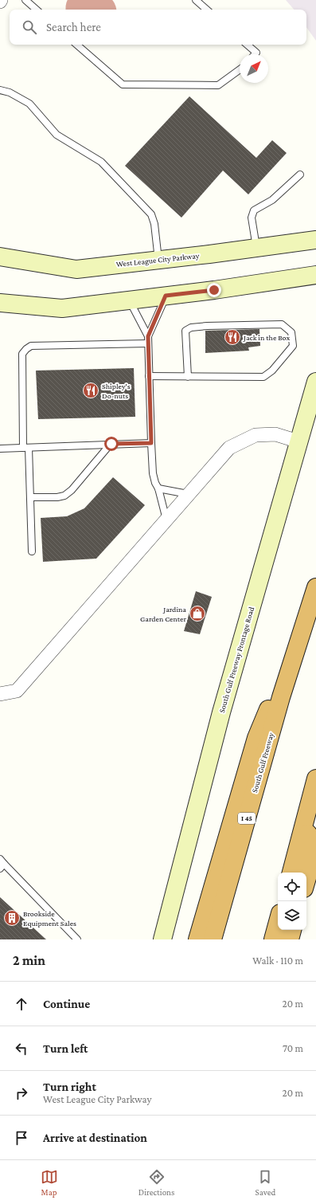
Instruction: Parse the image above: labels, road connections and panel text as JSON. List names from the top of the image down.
{
  "streets": {
    "highway": ["South Gulf Freeway", "I 45"],
    "main road": ["West League City Parkway", "South Gulf Freeway Frontage Road"]
  },
  "places": {
    "restaurant": ["Jack in the Box", "Shipley's Do-nuts"],
    "shop": ["Jardina Garden Center"],
    "building": ["Brookside Equipment Sales"]
  },
  "north": "top right",
  "page": {
    "search": "Search here",
    "heading": ["2 min", "Walk · 110 m"],
    "list": [
      ["Continue", "20 m"],
      ["Turn left", "70 m"],
      ["Turn right", "West League City Parkway", "20 m"],
      "Arrive at destination"
    ],
    "nav": ["Map", "Directions", "Saved"]
  }
}
